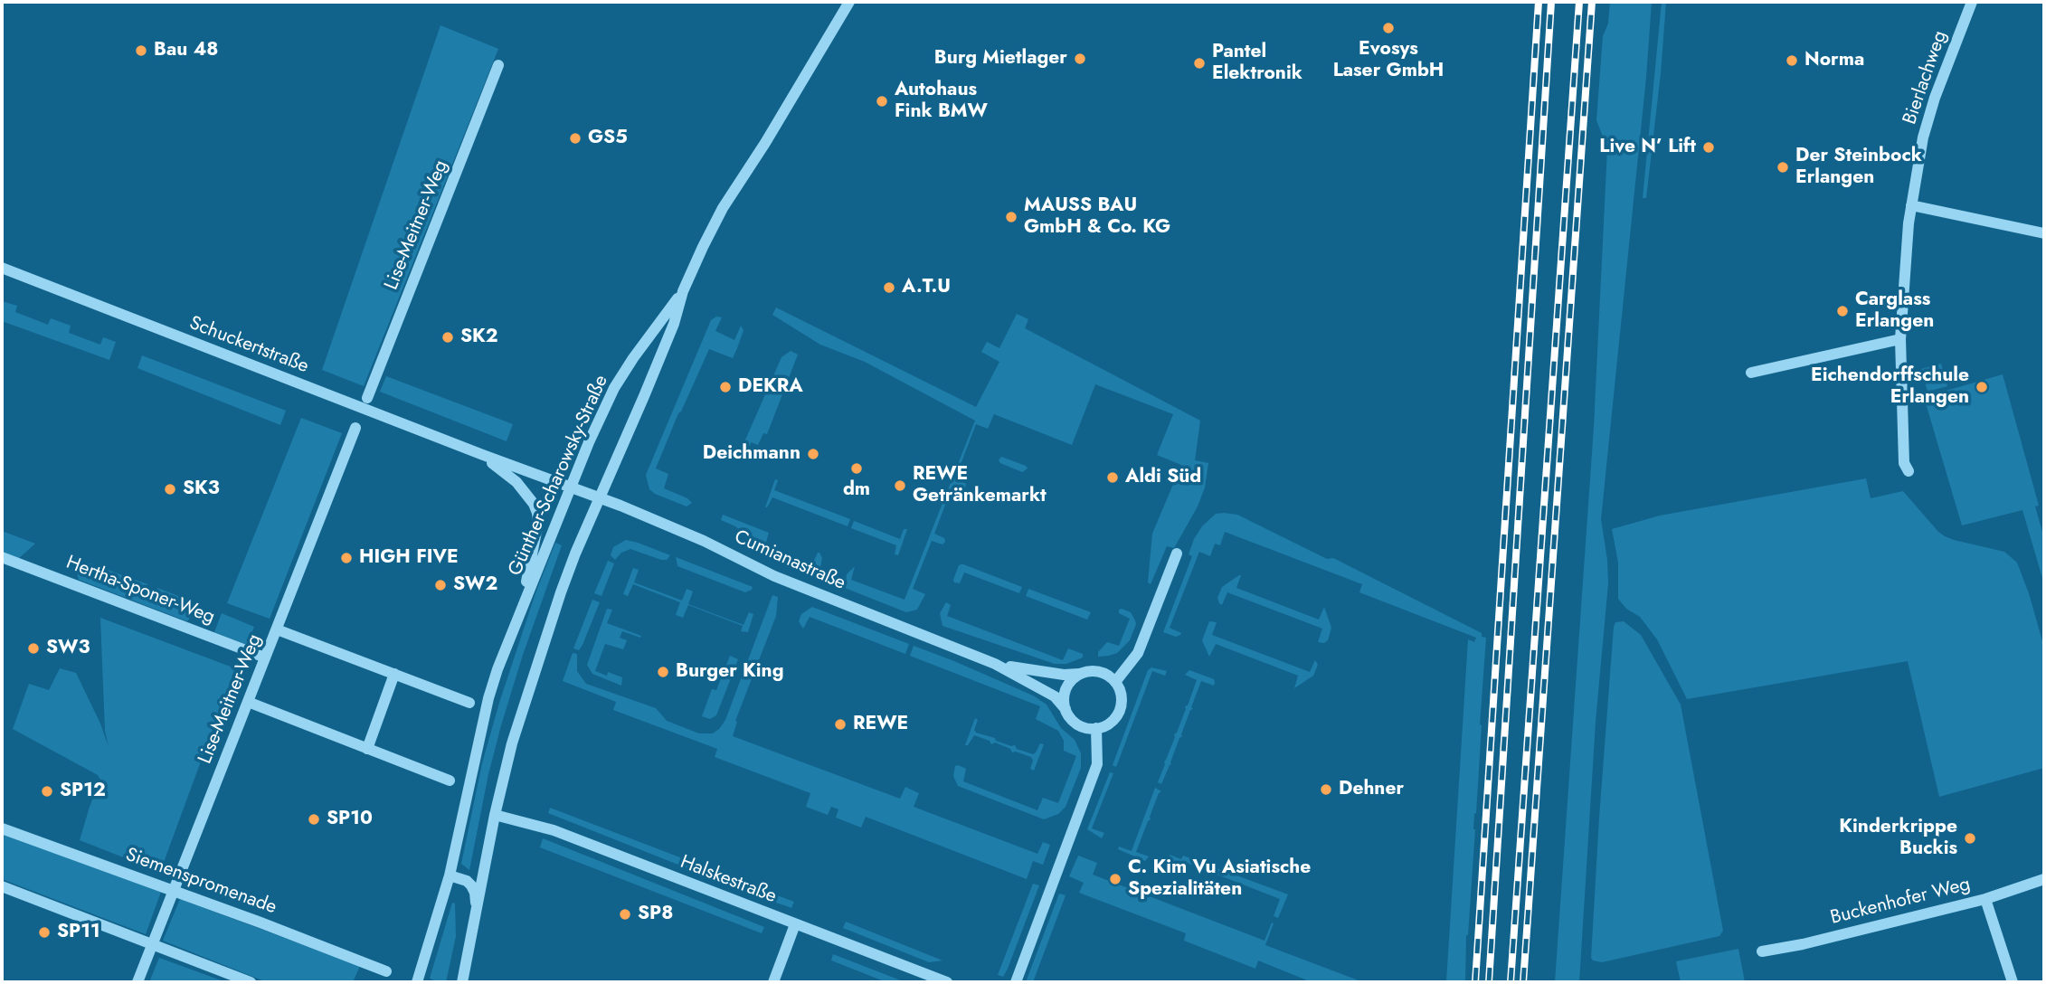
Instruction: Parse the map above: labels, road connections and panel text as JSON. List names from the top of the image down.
{
  "streets": {
    "street": [
      "Bierlachweg",
      "Lise-Meitner-Weg",
      "Schuckertstraße",
      "Günther-Scharowsky-Straße",
      "Cumianastraße",
      "Hertha-Sponer-Weg",
      "Halskestraße",
      "Siemenspromenade",
      "Buckenhofer Weg"
    ]
  },
  "crossings": [
    ["Lise-Meitner-Weg", "Hertha-Sponer-Weg"],
    ["Lise-Meitner-Weg", "Siemenspromenade"],
    ["Schuckertstraße", "Günther-Scharowsky-Straße"],
    ["Schuckertstraße", "Cumianastraße"],
    ["Günther-Scharowsky-Straße", "Cumianastraße"],
    ["Günther-Scharowsky-Straße", "Halskestraße"]
  ],
  "places": [
    "Evosys Laser GmbH",
    "Bau 48",
    "Burg Mietlager",
    "Norma",
    "Pantel Elektronik",
    "Autohaus Fink BMW",
    "GS5",
    "Live N’ Lift",
    "Der Steinbock Erlangen",
    "MAUSS BAU GmbH & Co. KG",
    "A.T.U",
    "Carglass Erlangen",
    "SK2",
    "DEKRA",
    "Eichendorffschule Erlangen",
    "Deichmann",
    "dm",
    "Aldi Süd",
    "REWE Getränkemarkt",
    "SK3",
    "HIGH FIVE",
    "SW2",
    "SW3",
    "Burger King",
    "REWE",
    "Dehner",
    "SP12",
    "SP10",
    "Kinderkrippe Buckis",
    "C. Kim Vu Asiatische Spezialitäten",
    "SP8",
    "SP11"
  ]
}
